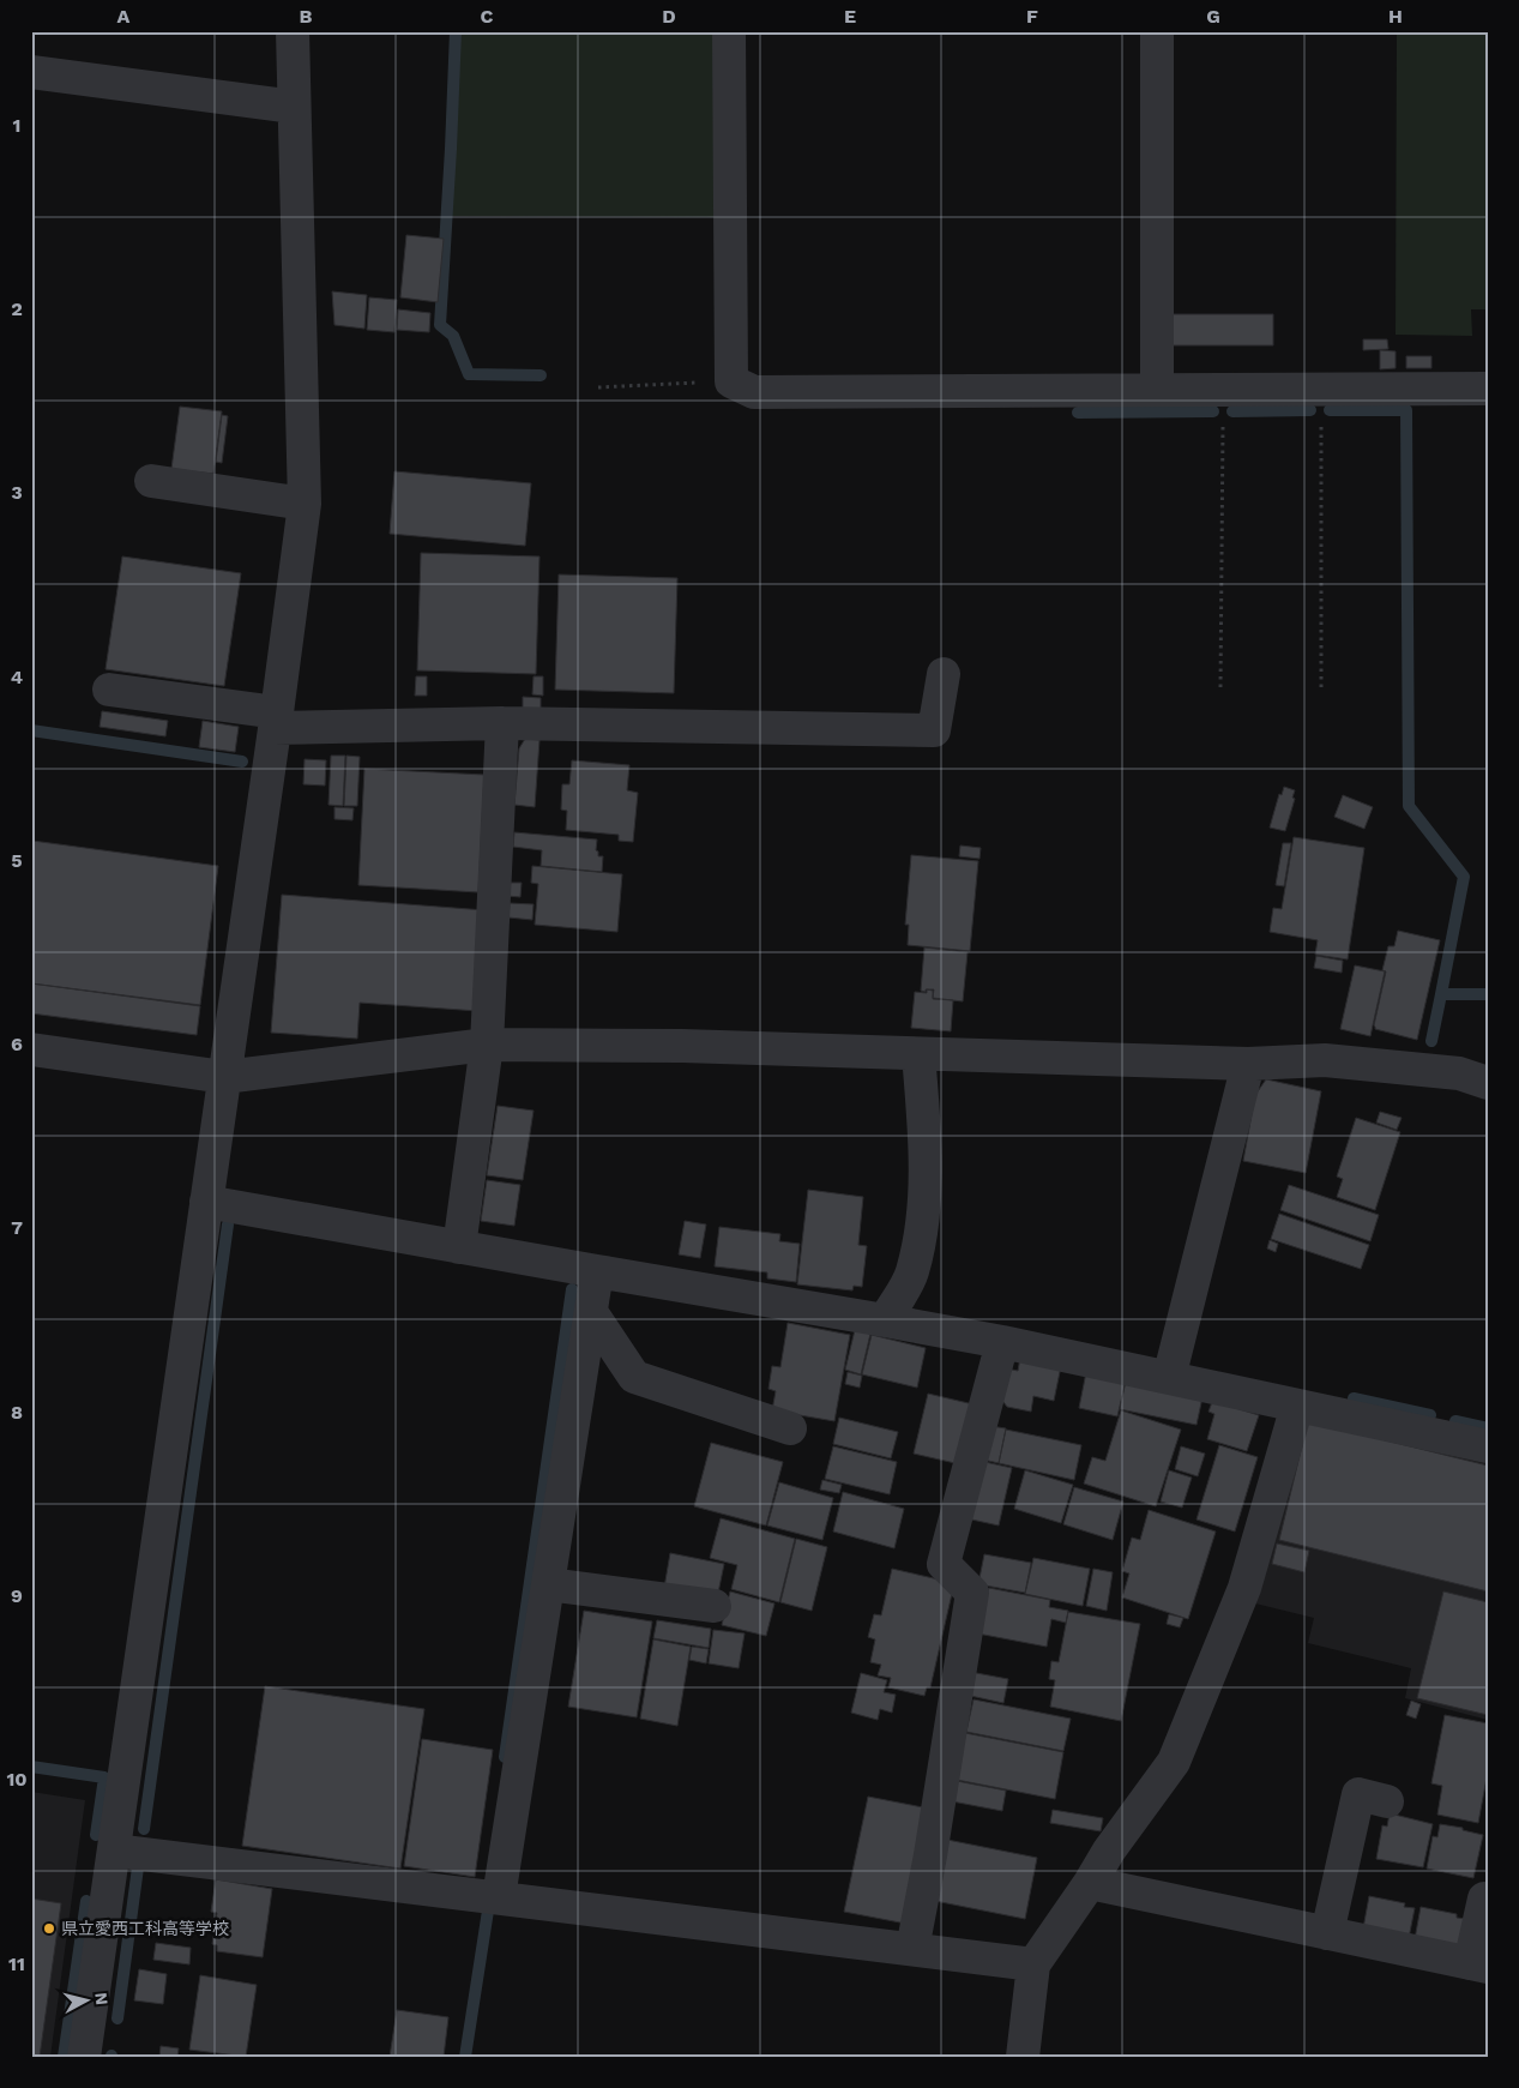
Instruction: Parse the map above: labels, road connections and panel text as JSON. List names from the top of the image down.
{
  "places": ["県立愛西工科高等学校"],
  "north": "right",
  "grid": {
    "columns": [
      "A",
      "B",
      "C",
      "D",
      "E",
      "F",
      "G",
      "H"
    ],
    "rows": [
      "1",
      "2",
      "3",
      "4",
      "5",
      "6",
      "7",
      "8",
      "9",
      "10",
      "11"
    ]
  }
}
